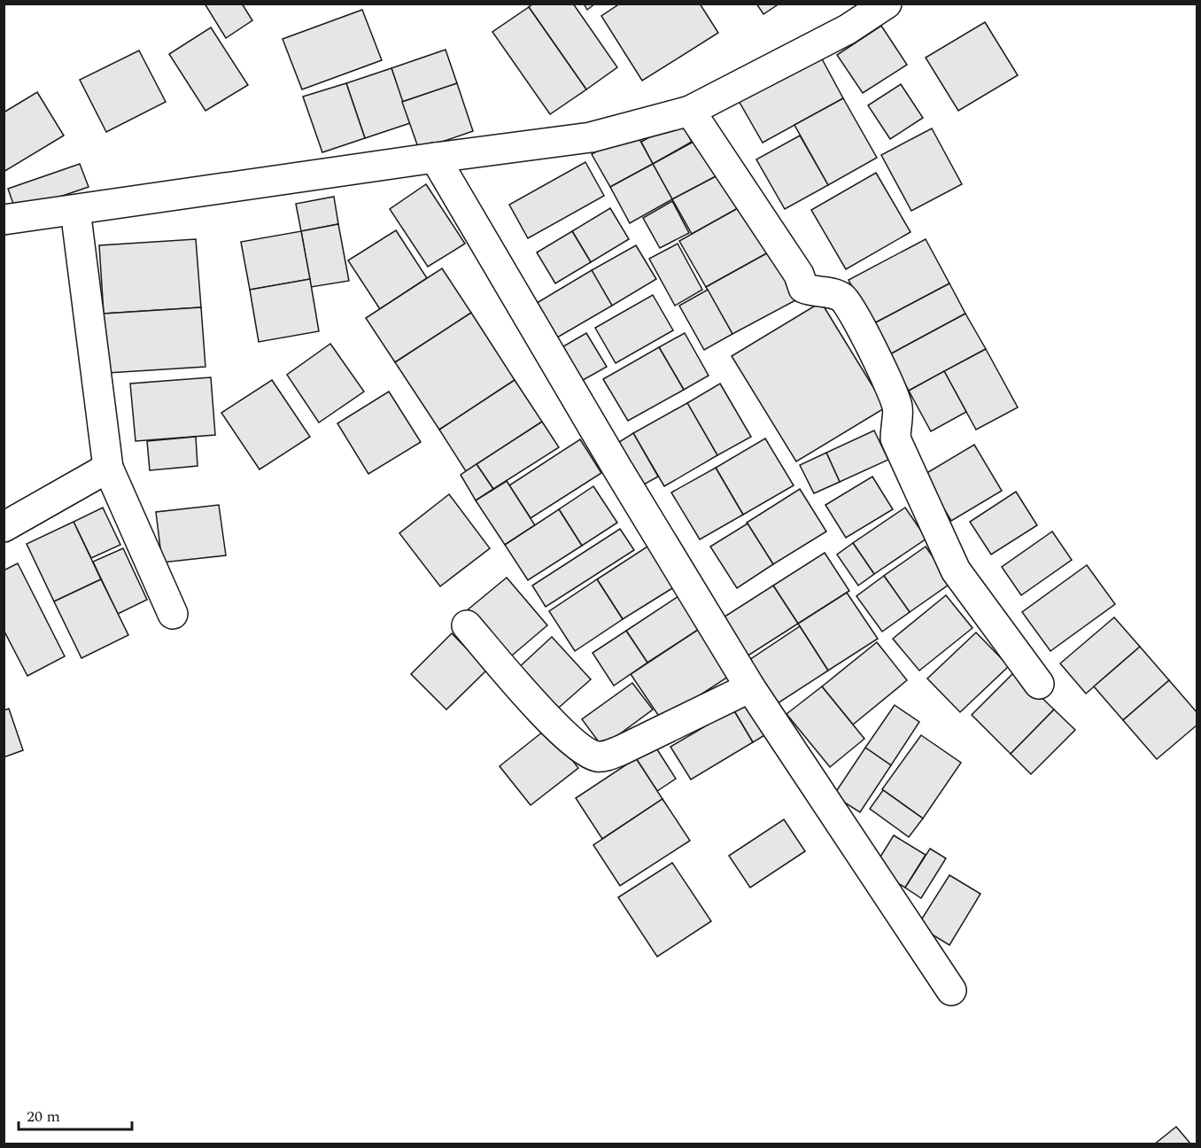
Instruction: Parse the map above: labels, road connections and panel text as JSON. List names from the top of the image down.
{
  "scale_bar": "20 m"
}
